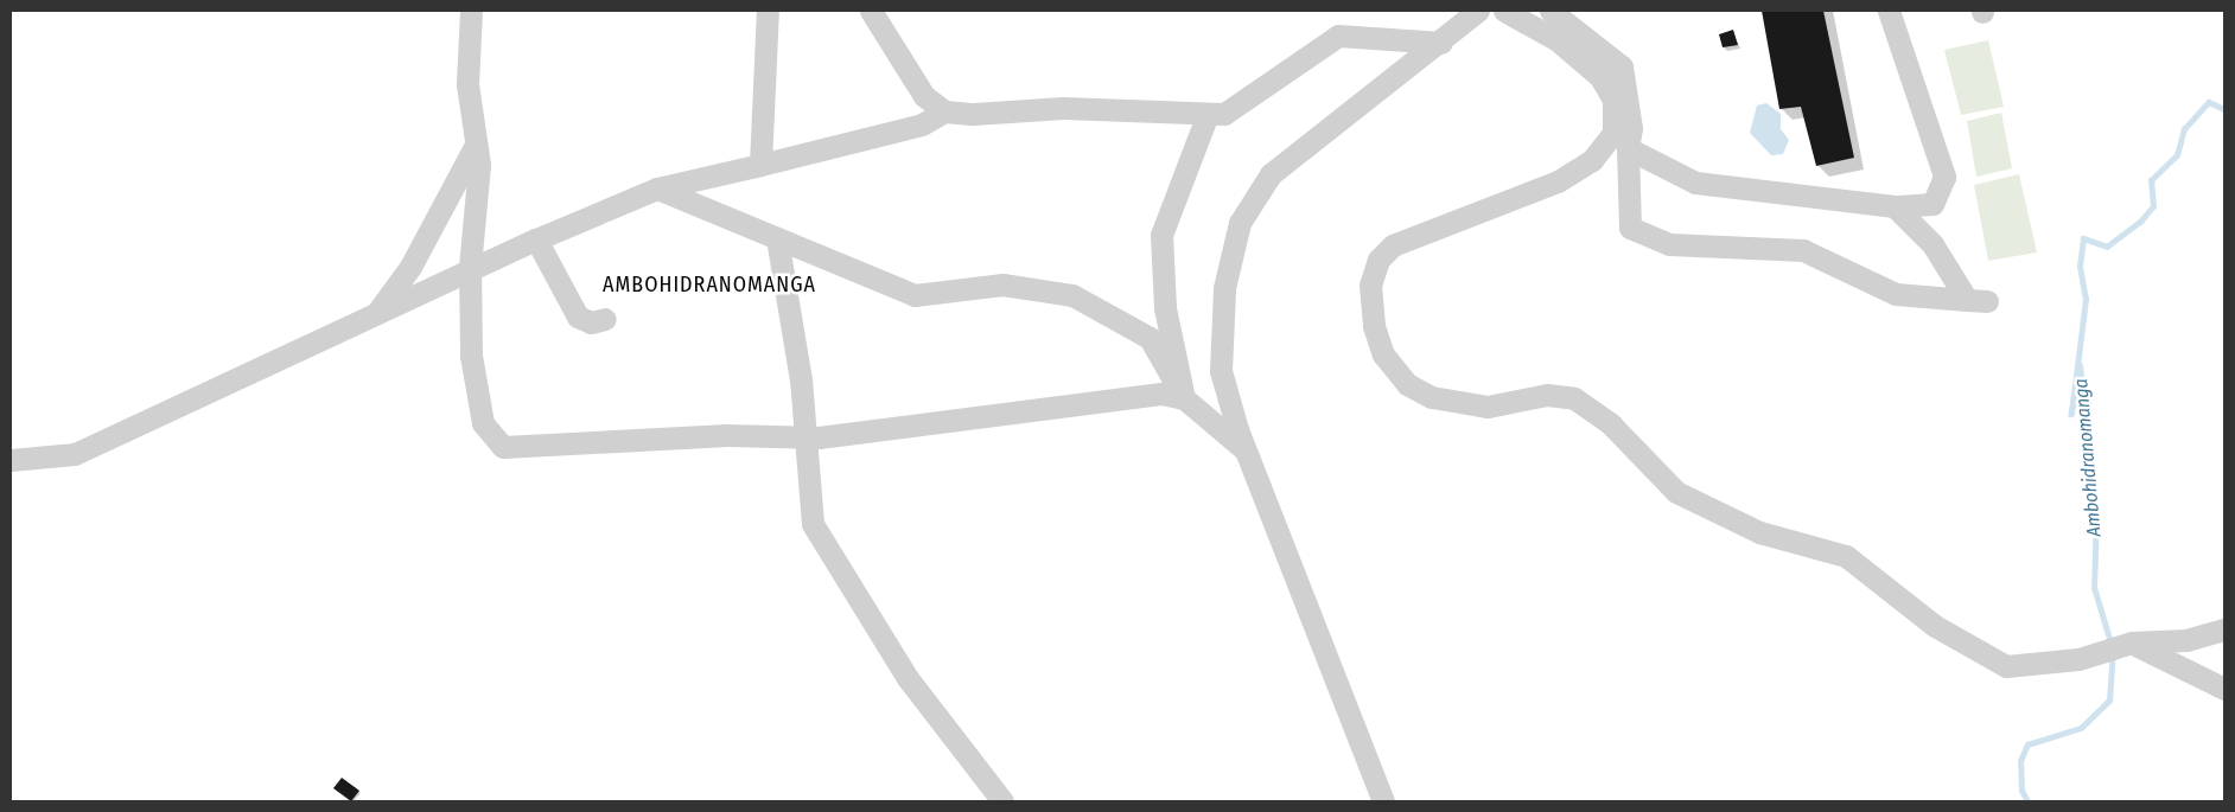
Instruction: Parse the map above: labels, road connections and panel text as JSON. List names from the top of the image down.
{
  "districts": ["AMBOHIDRANOMANGA"],
  "water": ["Ambohidranomanga"]
}
